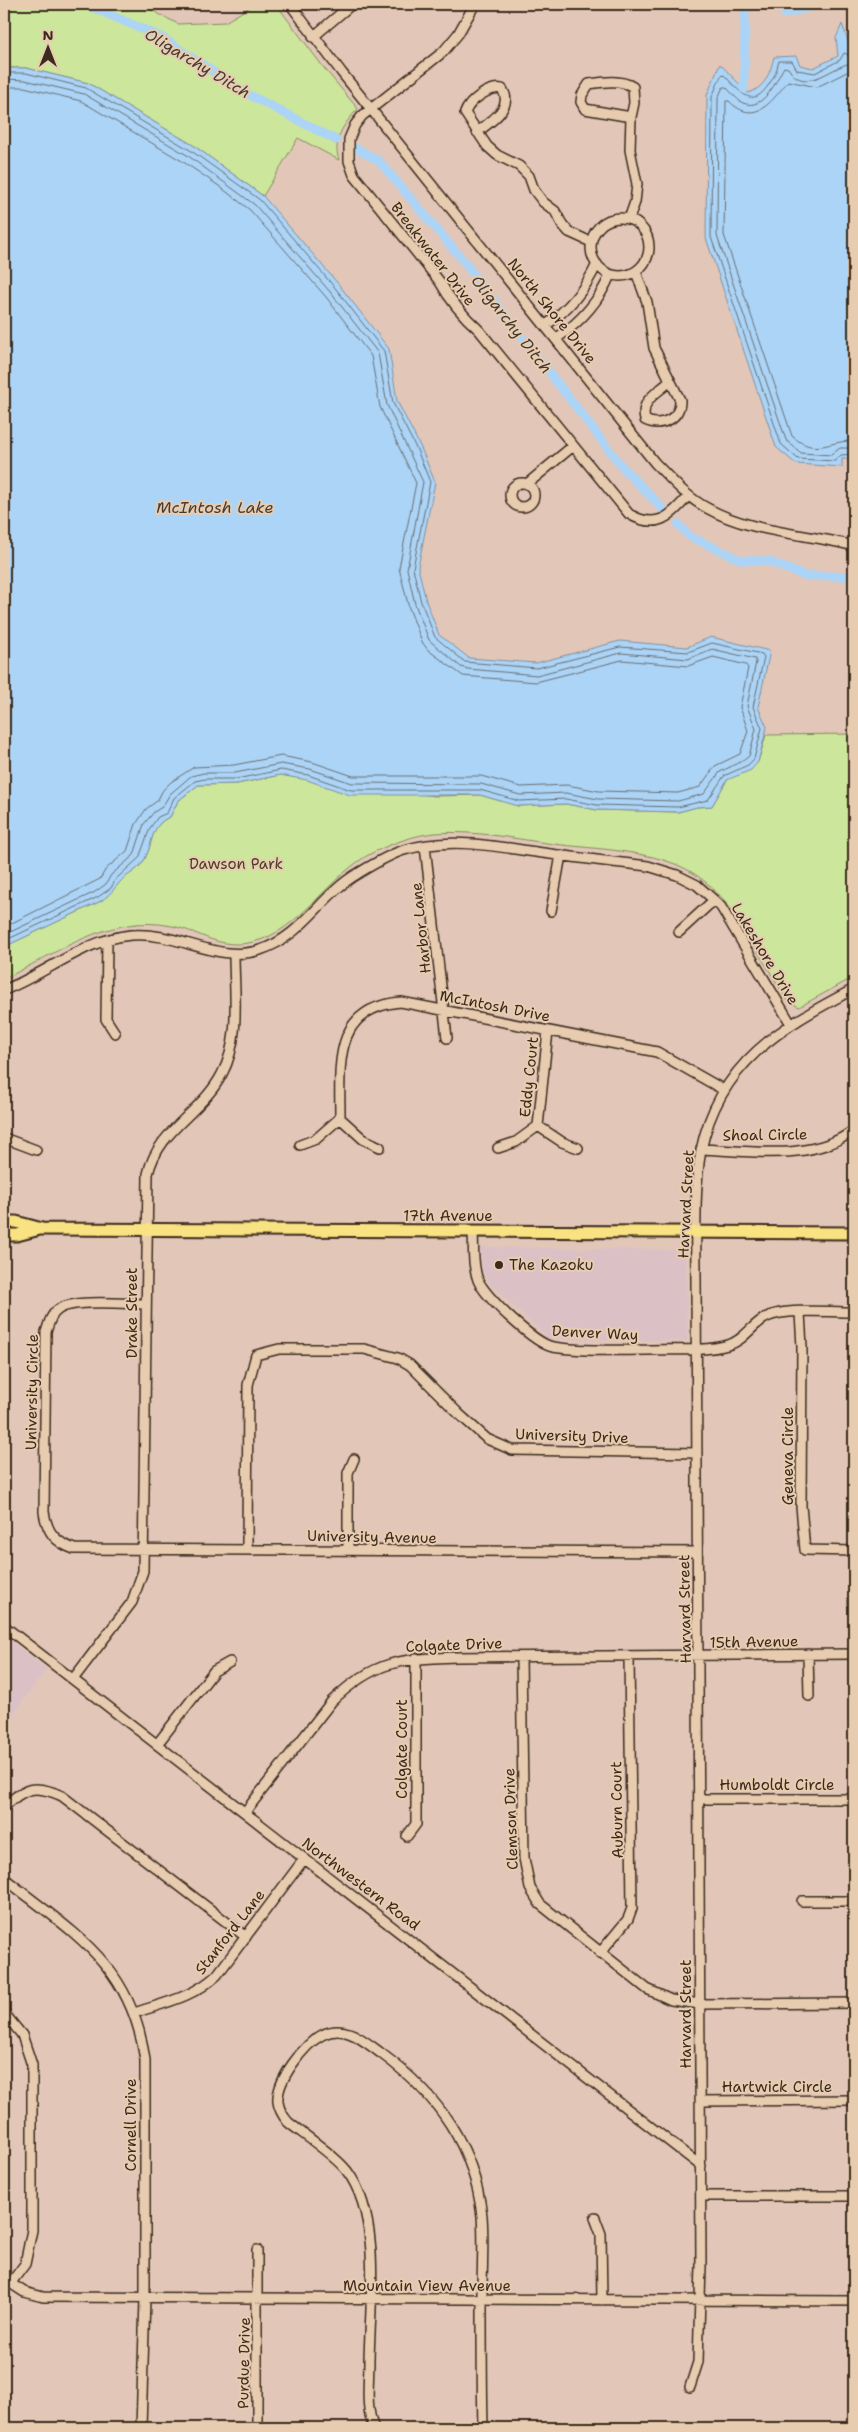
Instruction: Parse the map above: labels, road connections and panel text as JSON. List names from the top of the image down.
{
  "streets": {
    "main road": ["17th Avenue"],
    "street": [
      "Breakwater Drive",
      "North Shore Drive",
      "Harbor Lane",
      "Lakeshore Drive",
      "McIntosh Drive",
      "Eddy Court",
      "Shoal Circle",
      "Harvard Street",
      "Drake Street",
      "Denver Way",
      "University Circle",
      "University Drive",
      "Geneva Circle",
      "University Avenue",
      "15th Avenue",
      "Colgate Drive",
      "Colgate Court",
      "Humboldt Circle",
      "Auburn Court",
      "Clemson Drive",
      "Northwestern Road",
      "Stanford Lane",
      "Hartwick Circle",
      "Cornell Drive",
      "Mountain View Avenue",
      "Purdue Drive"
    ]
  },
  "crossings": [
    ["Breakwater Drive", "North Shore Drive"],
    ["Harbor Lane", "Lakeshore Drive"],
    ["Harbor Lane", "McIntosh Drive"],
    ["Lakeshore Drive", "Harvard Street"],
    ["Lakeshore Drive", "Drake Street"],
    ["McIntosh Drive", "Eddy Court"],
    ["McIntosh Drive", "Harvard Street"],
    ["Shoal Circle", "Harvard Street"],
    ["Harvard Street", "17th Avenue"],
    ["Harvard Street", "Denver Way"],
    ["Harvard Street", "University Drive"],
    ["Harvard Street", "University Avenue"],
    ["Harvard Street", "15th Avenue"],
    ["Harvard Street", "Colgate Drive"],
    ["Harvard Street", "Humboldt Circle"],
    ["Harvard Street", "Clemson Drive"],
    ["Harvard Street", "Northwestern Road"],
    ["Harvard Street", "Hartwick Circle"],
    ["Harvard Street", "Mountain View Avenue"],
    ["17th Avenue", "Drake Street"],
    ["17th Avenue", "Denver Way"],
    ["Drake Street", "University Circle"],
    ["Drake Street", "University Avenue"],
    ["Drake Street", "Northwestern Road"],
    ["Denver Way", "Geneva Circle"],
    ["University Circle", "University Avenue"],
    ["University Drive", "University Avenue"],
    ["15th Avenue", "Colgate Drive"],
    ["Colgate Drive", "Colgate Court"],
    ["Colgate Drive", "Auburn Court"],
    ["Colgate Drive", "Clemson Drive"],
    ["Colgate Drive", "Northwestern Road"],
    ["Auburn Court", "Clemson Drive"],
    ["Northwestern Road", "Stanford Lane"],
    ["Stanford Lane", "Cornell Drive"],
    ["Cornell Drive", "Mountain View Avenue"],
    ["Mountain View Avenue", "Purdue Drive"]
  ],
  "water": ["Oligarchy Ditch", "McIntosh Lake"],
  "parks": ["Dawson Park"],
  "places": ["The Kazoku"],
  "north": "top"
}
